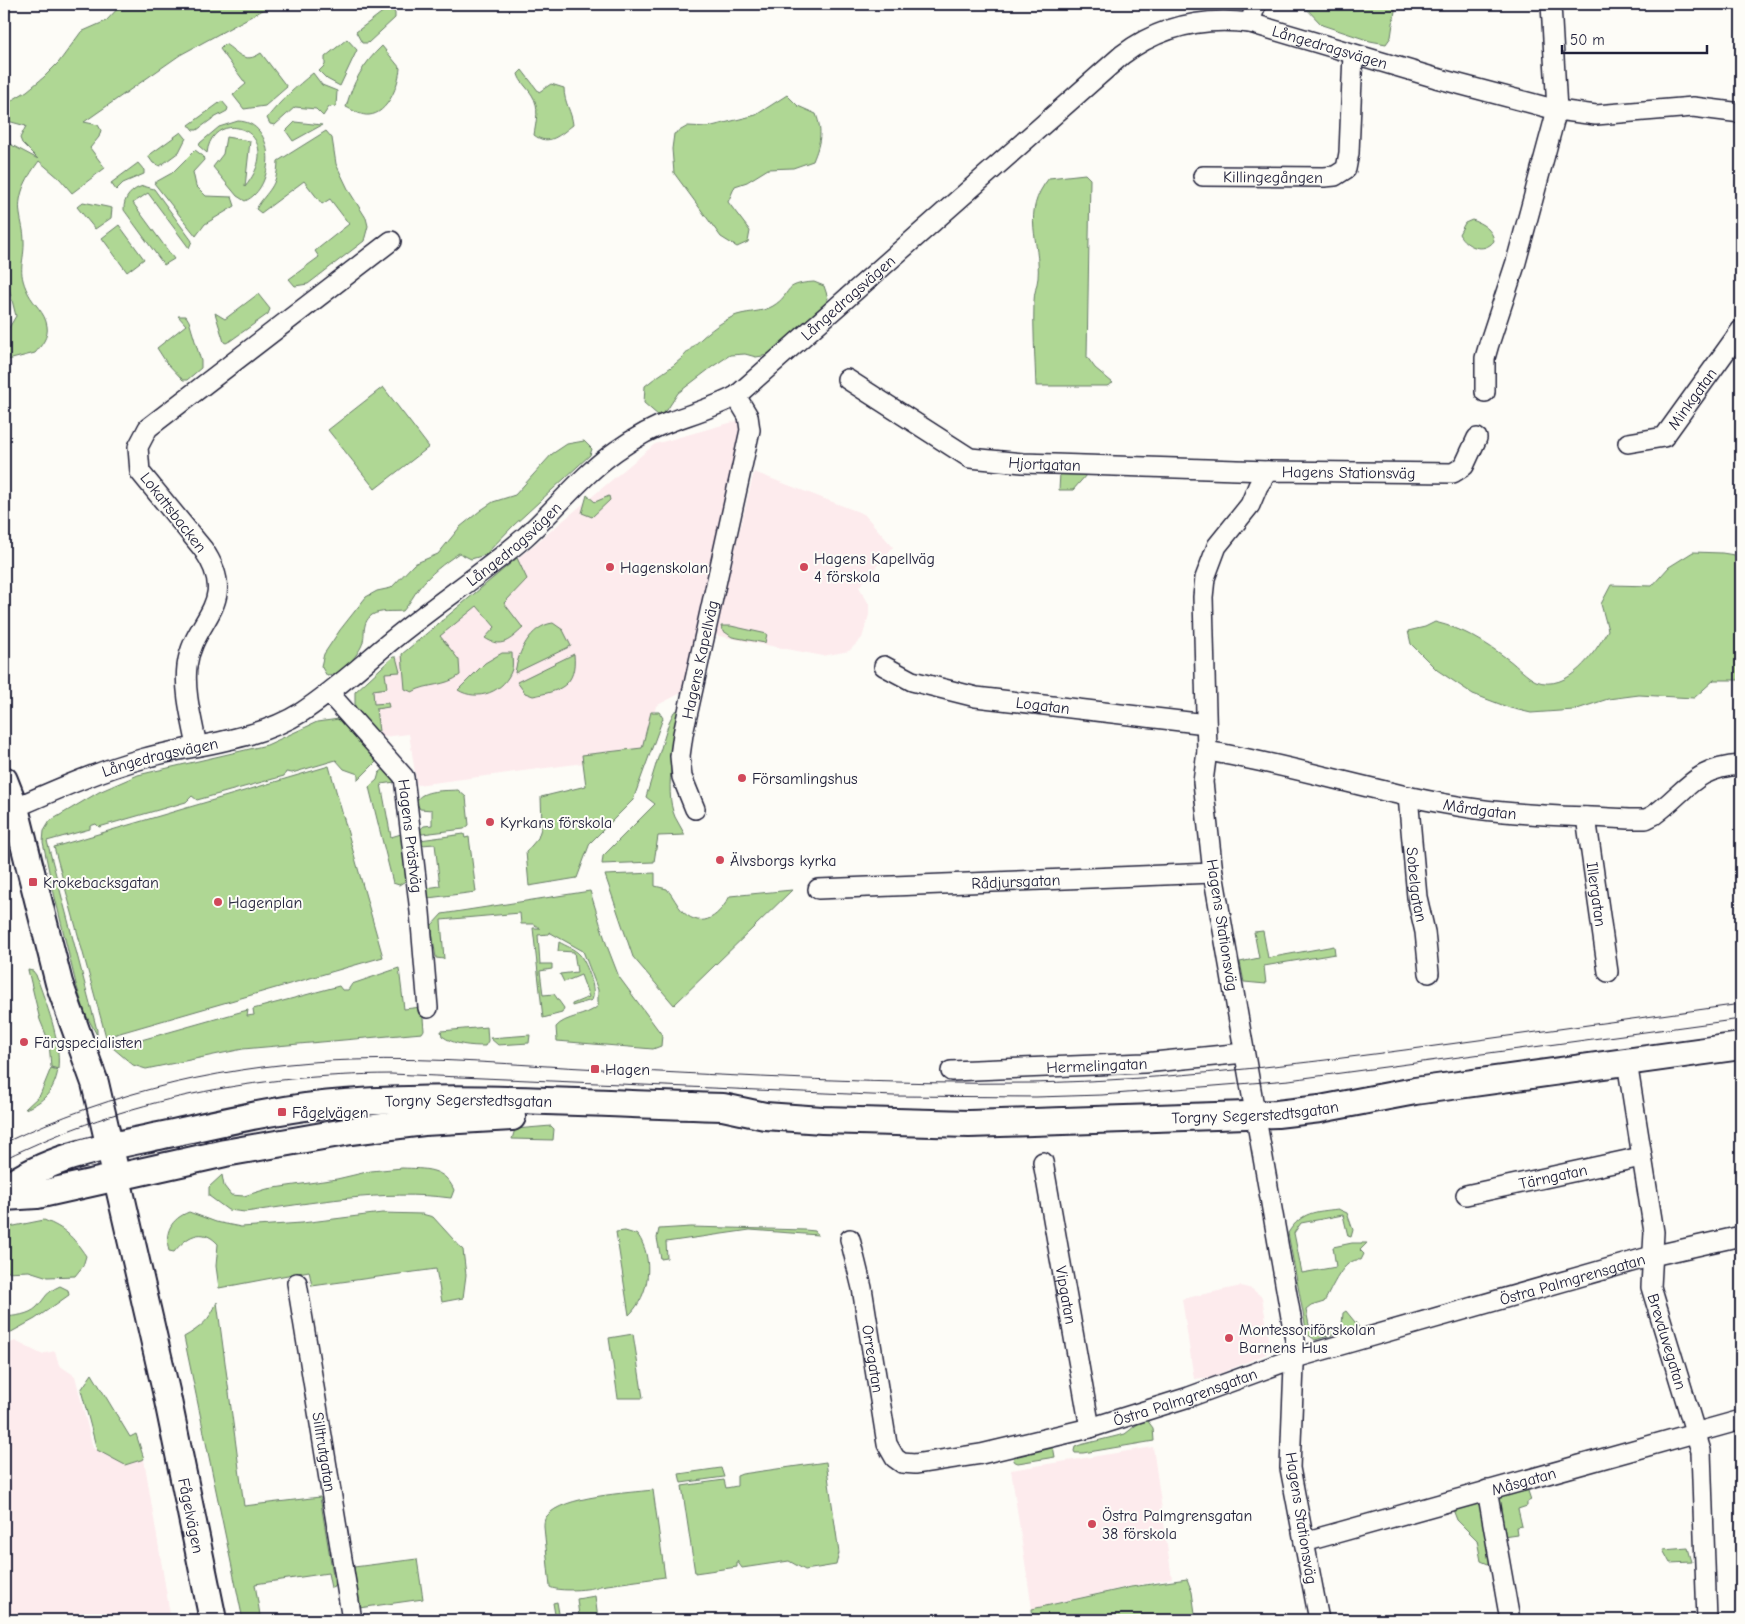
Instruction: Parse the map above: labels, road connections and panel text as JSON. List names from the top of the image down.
{
  "streets": {
    "street": [
      "Långedragsvägen",
      "Killingegången",
      "Minkgatan",
      "Hjortgatan",
      "Hagens Stationsväg",
      "Lokattsbacken",
      "Hagens Kapellväg",
      "Logatan",
      "Mårdgatan",
      "Hagens Prästväg",
      "Rådjursgatan",
      "Sobelgatan",
      "Illergatan",
      "Hermelingatan",
      "Torgny Segerstedtsgatan",
      "Tärngatan",
      "Östra Palmgrensgatan",
      "Vipgatan",
      "Brevduvegatan",
      "Orregatan",
      "Silltrutgatan",
      "Måsgatan",
      "Fågelvägen"
    ]
  },
  "crossings": [
    ["Långedragsvägen", "Killingegången"],
    ["Långedragsvägen", "Lokattsbacken"],
    ["Långedragsvägen", "Hagens Kapellväg"],
    ["Långedragsvägen", "Hagens Prästväg"],
    ["Hjortgatan", "Hagens Stationsväg"],
    ["Hagens Stationsväg", "Logatan"],
    ["Hagens Stationsväg", "Mårdgatan"],
    ["Hagens Stationsväg", "Rådjursgatan"],
    ["Hagens Stationsväg", "Hermelingatan"],
    ["Hagens Stationsväg", "Torgny Segerstedtsgatan"],
    ["Hagens Stationsväg", "Östra Palmgrensgatan"],
    ["Hagens Stationsväg", "Måsgatan"],
    ["Mårdgatan", "Sobelgatan"],
    ["Mårdgatan", "Illergatan"],
    ["Torgny Segerstedtsgatan", "Brevduvegatan"],
    ["Torgny Segerstedtsgatan", "Fågelvägen"],
    ["Tärngatan", "Brevduvegatan"],
    ["Östra Palmgrensgatan", "Vipgatan"],
    ["Östra Palmgrensgatan", "Brevduvegatan"],
    ["Östra Palmgrensgatan", "Orregatan"],
    ["Brevduvegatan", "Måsgatan"]
  ],
  "places": {
    "other": [
      "Hagenskolan",
      "Hagens Kapellväg 4 förskola",
      "Församlingshus",
      "Kyrkans förskola",
      "Älvsborgs kyrka",
      "Hagenplan",
      "Färgspecialisten",
      "Montessoriförskolan Barnens Hus",
      "Östra Palmgrensgatan 38 förskola"
    ],
    "transit": ["Krokebacksgatan", "Hagen", "Fågelvägen"]
  },
  "scale_bar": "50 m"
}
